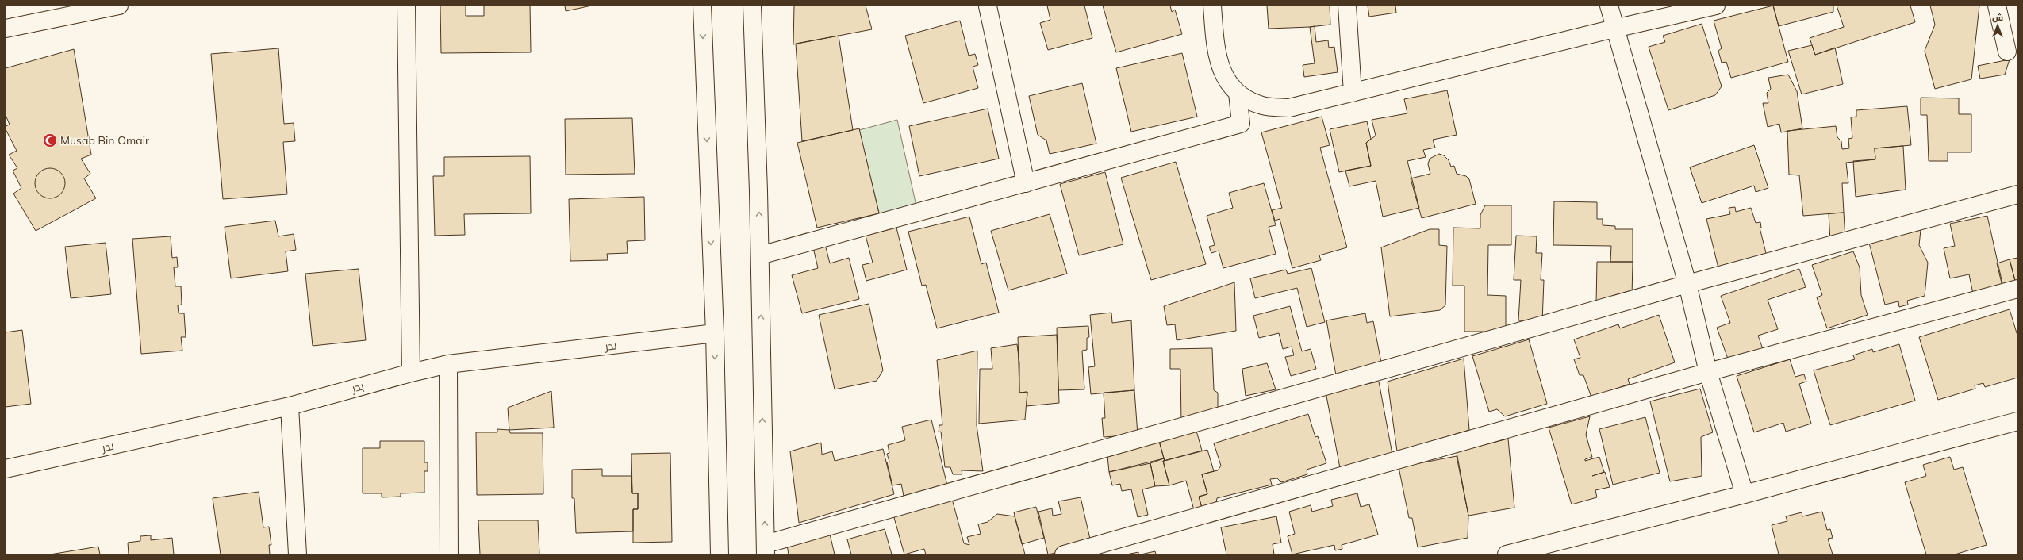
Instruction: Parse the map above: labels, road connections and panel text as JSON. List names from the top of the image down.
{
  "streets": {
    "street": ["بدر"]
  },
  "places": {
    "mosque": ["Musab Bin Omair"]
  },
  "north": "top"
}
